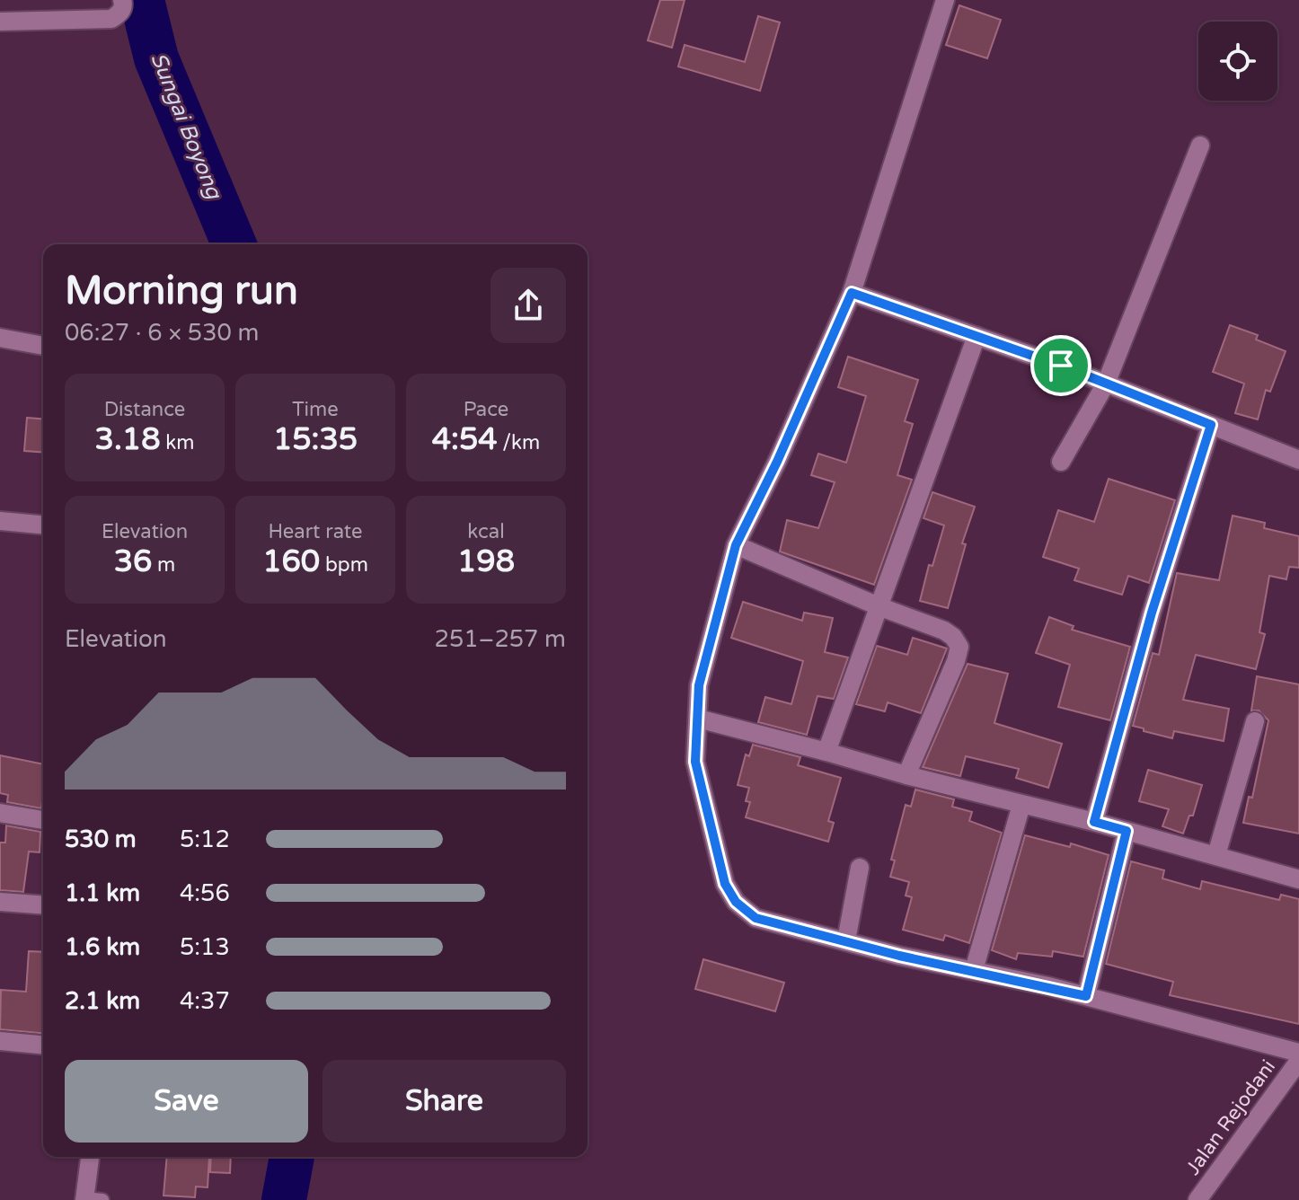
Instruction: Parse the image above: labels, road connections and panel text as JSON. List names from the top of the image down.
{
  "streets": {
    "street": ["Jalan Rejodani"]
  },
  "water": ["Sungai Boyong"],
  "page": {
    "heading": ["Morning run", "06:27 · 6 × 530 m"],
    "stats": [
      ["Distance", "3.18 km"],
      ["Time", "15:35"],
      ["Pace", "4:54 /km"],
      ["Elevation", "36 m"],
      ["Heart rate", "160 bpm"],
      ["kcal", "198"]
    ],
    "chart": ["Elevation", "251–257 m"],
    "list": [
      {
        "name": "530 m",
        "note": "5:12"
      },
      {
        "name": "1.1 km",
        "note": "4:56"
      },
      {
        "name": "1.6 km",
        "note": "5:13"
      },
      {
        "name": "2.1 km",
        "note": "4:37"
      }
    ],
    "buttons": ["Save", "Share"]
  }
}
